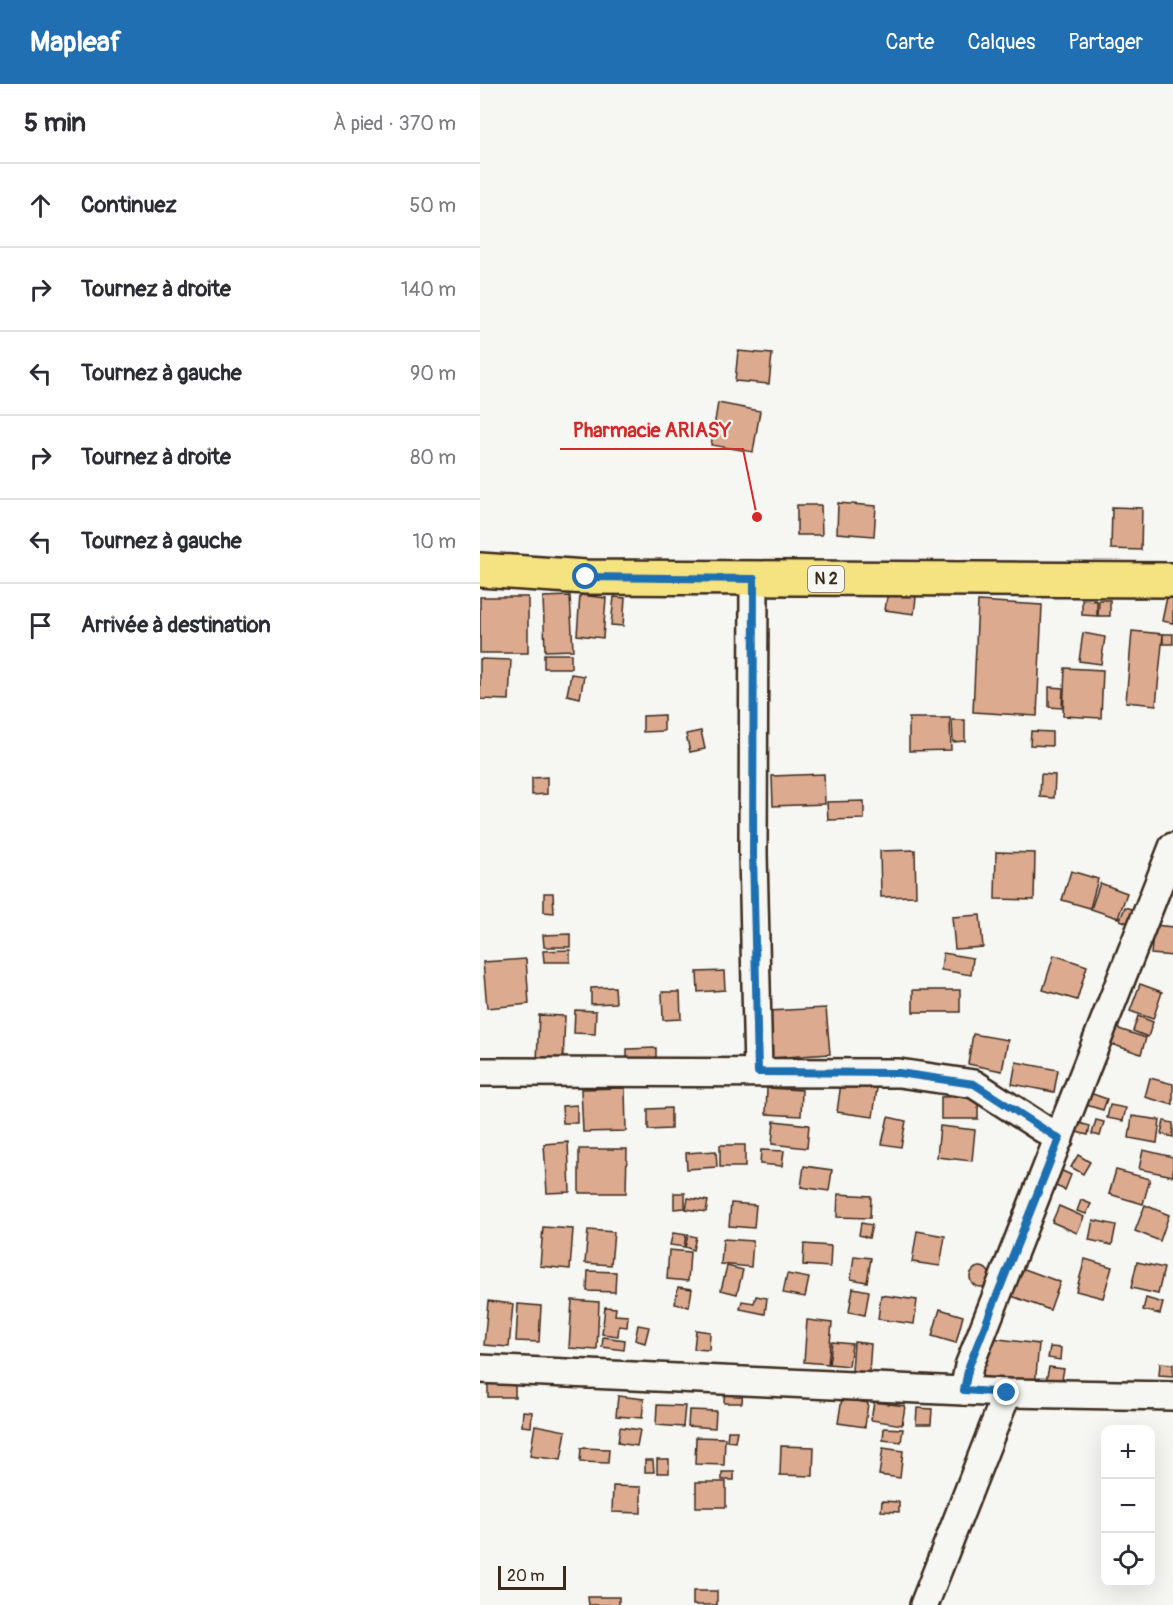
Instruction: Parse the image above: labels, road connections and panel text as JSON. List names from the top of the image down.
{
  "streets": {
    "main road": ["N 2"]
  },
  "places": ["Pharmacie ARIASY"],
  "scale_bar": "20 m",
  "page": {
    "header": "Mapleaf",
    "nav": ["Carte", "Calques", "Partager"],
    "heading": ["5 min", "À pied · 370 m"],
    "list": [
      ["Continuez", "50 m"],
      ["Tournez à droite", "140 m"],
      ["Tournez à gauche", "90 m"],
      ["Tournez à droite", "80 m"],
      ["Tournez à gauche", "10 m"],
      "Arrivée à destination"
    ],
    "map_buttons": ["+", "−"],
    "scale": "20 m"
  }
}
